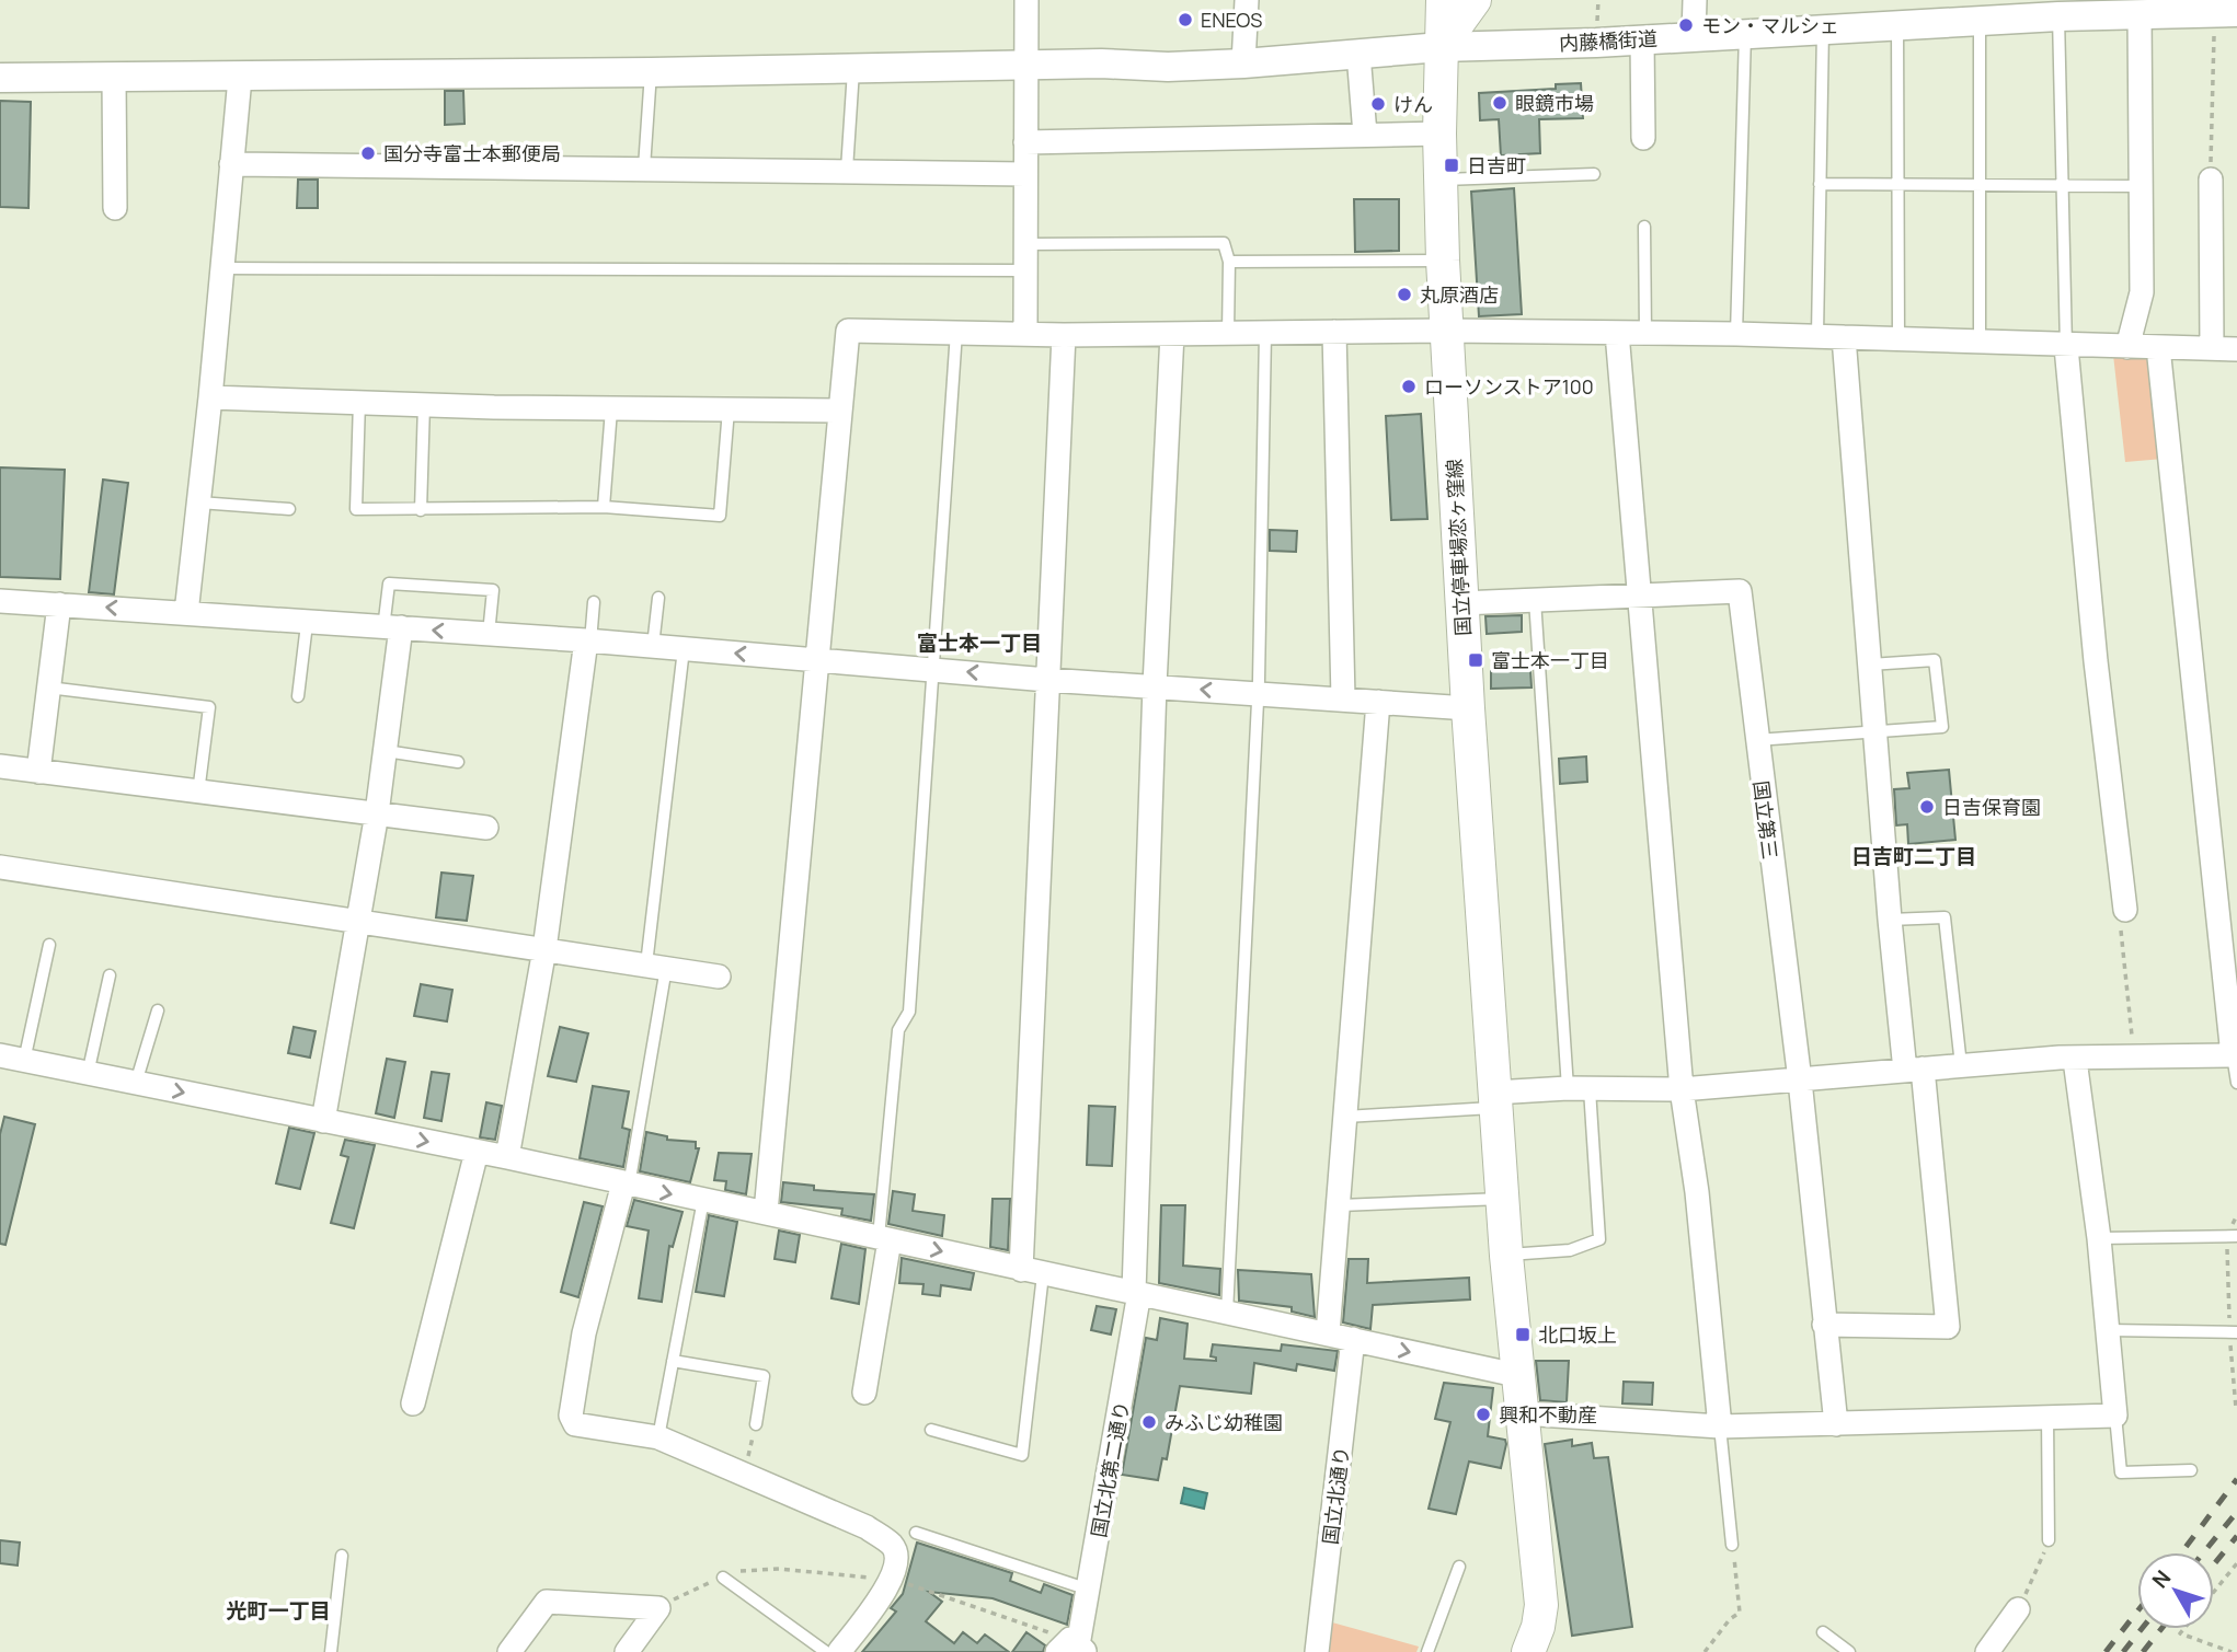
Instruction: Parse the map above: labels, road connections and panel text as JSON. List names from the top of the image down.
{
  "streets": {
    "main road": ["国立停車場恋ヶ窪線"],
    "street": [
      "内藤橋街道",
      "国立第三",
      "国立北第二通り",
      "国立北通り"
    ]
  },
  "crossings": [
    ["内藤橋街道", "国立停車場恋ヶ窪線"],
    ["国立停車場恋ヶ窪線", "国立第三"]
  ],
  "districts": ["富士本一丁目", "日吉町二丁目", "光町一丁目"],
  "places": {
    "other": [
      "ENEOS",
      "モン・マルシェ",
      "眼鏡市場",
      "けん",
      "国分寺富士本郵便局",
      "丸原酒店",
      "ローソンストア100",
      "日吉保育園",
      "興和不動産",
      "みふじ幼稚園"
    ],
    "transit": ["日吉町", "富士本一丁目", "北口坂上"]
  },
  "north": "top left"
}
